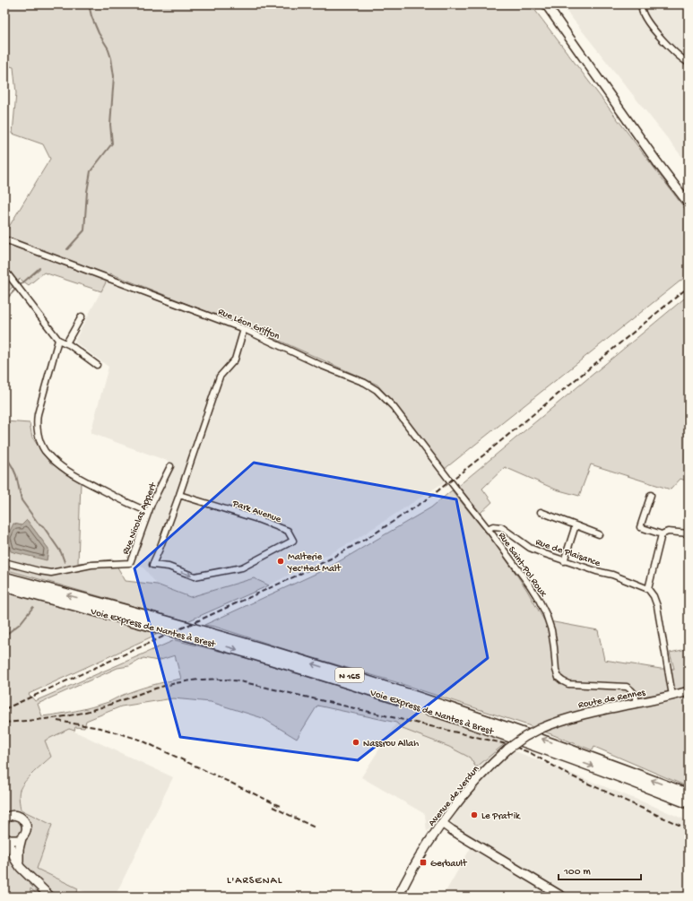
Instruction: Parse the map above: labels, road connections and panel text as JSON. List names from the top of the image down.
{
  "streets": {
    "highway": ["Voie Express de Nantes à Brest", "N 165"],
    "main road": ["Route de Rennes", "Avenue de Verdun"],
    "street": [
      "Rue Léon Griffon",
      "Park Avenue",
      "Rue Nicolas Appert",
      "Rue de Plaisance",
      "Rue Saint-Pol Roux"
    ]
  },
  "crossings": [
    ["Rue Léon Griffon", "Rue Saint-Pol Roux"],
    ["Rue de Plaisance", "Rue Saint-Pol Roux"],
    ["Rue Saint-Pol Roux", "Route de Rennes"],
    ["Route de Rennes", "Avenue de Verdun"]
  ],
  "districts": ["L'ARSENAL"],
  "places": {
    "other": ["Malterie Yec'Hed Malt", "Nassrou Allah", "Le Prat'ik"],
    "transit": ["Gerbault"]
  },
  "scale_bar": "100 m"
}
